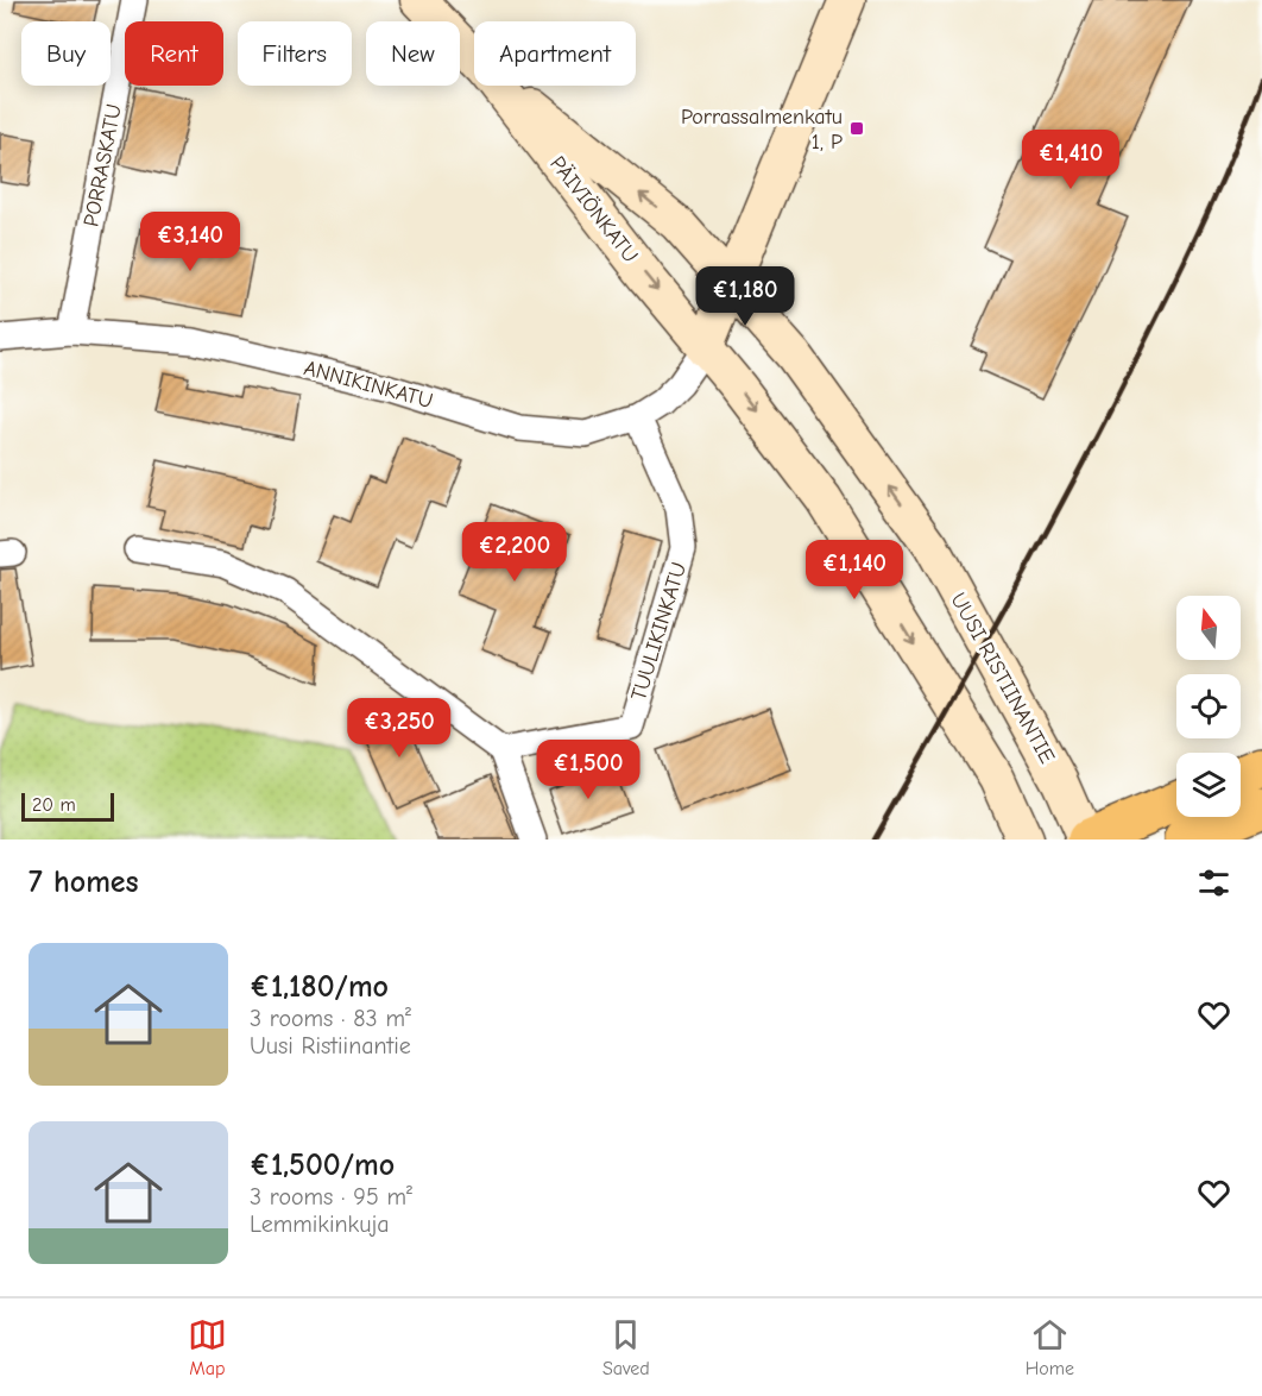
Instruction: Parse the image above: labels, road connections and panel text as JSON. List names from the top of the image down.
{
  "streets": {
    "main road": ["PÄIVIÖNKATU", "UUSI RISTIINANTIE"],
    "street": ["PORRASKATU", "ANNIKINKATU", "TUULIKINKATU"]
  },
  "crossings": [
    ["PORRASKATU", "ANNIKINKATU"],
    ["PÄIVIÖNKATU", "ANNIKINKATU"],
    ["PÄIVIÖNKATU", "UUSI RISTIINANTIE"],
    ["ANNIKINKATU", "TUULIKINKATU"]
  ],
  "places": {
    "transit": ["Porrassalmenkatu 1, P"]
  },
  "scale_bar": "20 m",
  "north": "top",
  "page": {
    "chip": [
      "Buy",
      "Rent",
      "Filters",
      "New",
      "Apartment"
    ],
    "price": [
      "€1,410",
      "€3,140",
      "€1,180",
      "€2,200",
      "€1,140",
      "€3,250",
      "€1,500"
    ],
    "scale": "20 m",
    "heading": "7 homes",
    "list": [
      {
        "name": "€1,180/mo",
        "note": "3 rooms · 83 m² · Uusi Ristiinantie"
      },
      {
        "name": "€1,500/mo",
        "note": "3 rooms · 95 m² · Lemmikinkuja"
      }
    ],
    "tabs": ["Map", "Saved", "Home"]
  }
}
